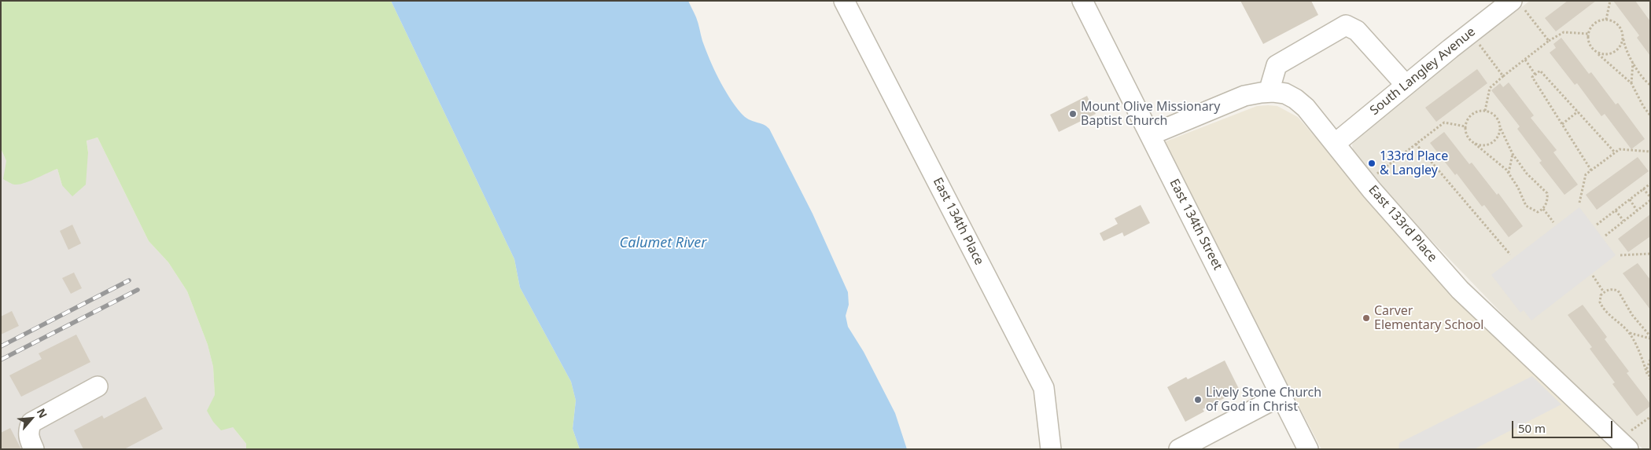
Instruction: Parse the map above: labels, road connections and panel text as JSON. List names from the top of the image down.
{
  "streets": {
    "street": [
      "South Langley Avenue",
      "East 134th Place",
      "East 133rd Place",
      "East 134th Street"
    ]
  },
  "crossings": [
    ["South Langley Avenue", "East 133rd Place"],
    ["East 133rd Place", "East 134th Street"]
  ],
  "water": ["Calumet River"],
  "places": [
    "Mount Olive Missionary Baptist Church",
    "133rd Place & Langley",
    "Carver Elementary School",
    "Lively Stone Church of God in Christ"
  ],
  "scale_bar": "50 m",
  "north": "top right"
}
